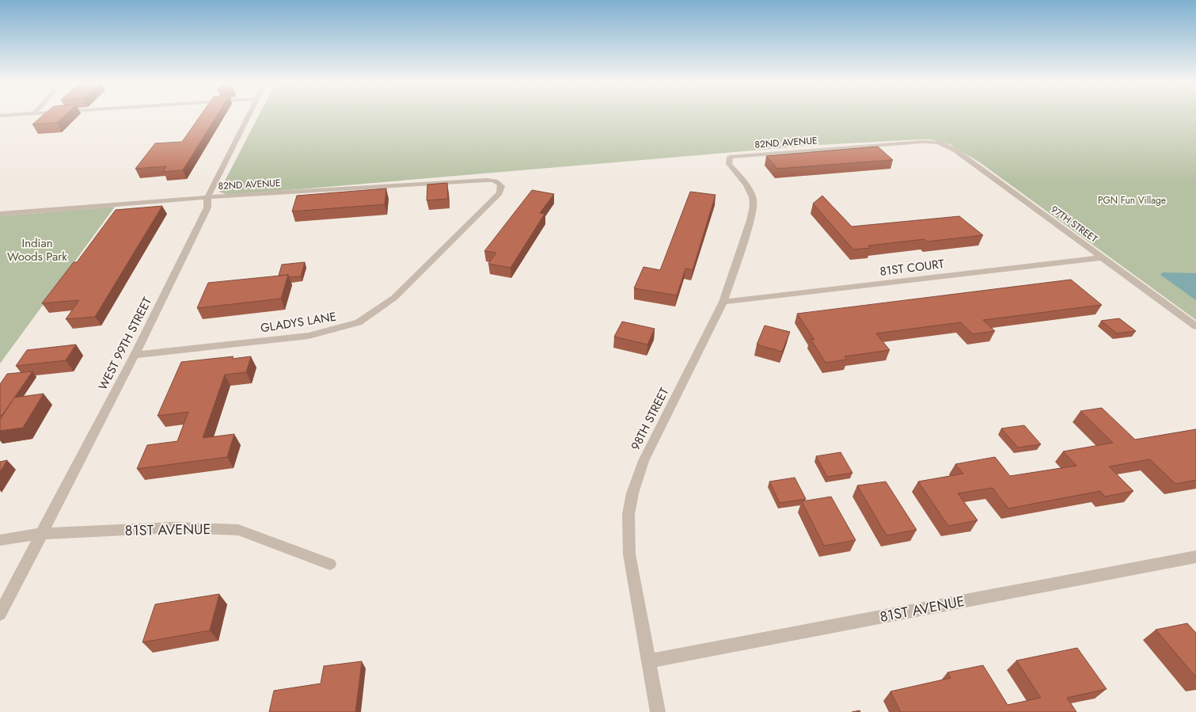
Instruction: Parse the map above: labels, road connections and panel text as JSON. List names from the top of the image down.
{
  "streets": {
    "street": [
      "82ND AVENUE",
      "97TH STREET",
      "81ST COURT",
      "GLADYS LANE",
      "WEST 99TH STREET",
      "98TH STREET",
      "81ST AVENUE"
    ]
  },
  "crossings": [
    ["82ND AVENUE", "97TH STREET"],
    ["82ND AVENUE", "GLADYS LANE"],
    ["82ND AVENUE", "WEST 99TH STREET"],
    ["82ND AVENUE", "98TH STREET"],
    ["97TH STREET", "81ST COURT"],
    ["81ST COURT", "98TH STREET"],
    ["GLADYS LANE", "WEST 99TH STREET"],
    ["WEST 99TH STREET", "81ST AVENUE"],
    ["98TH STREET", "81ST AVENUE"]
  ],
  "parks": ["PGN Fun Village", "Indian Woods Park"]
}
